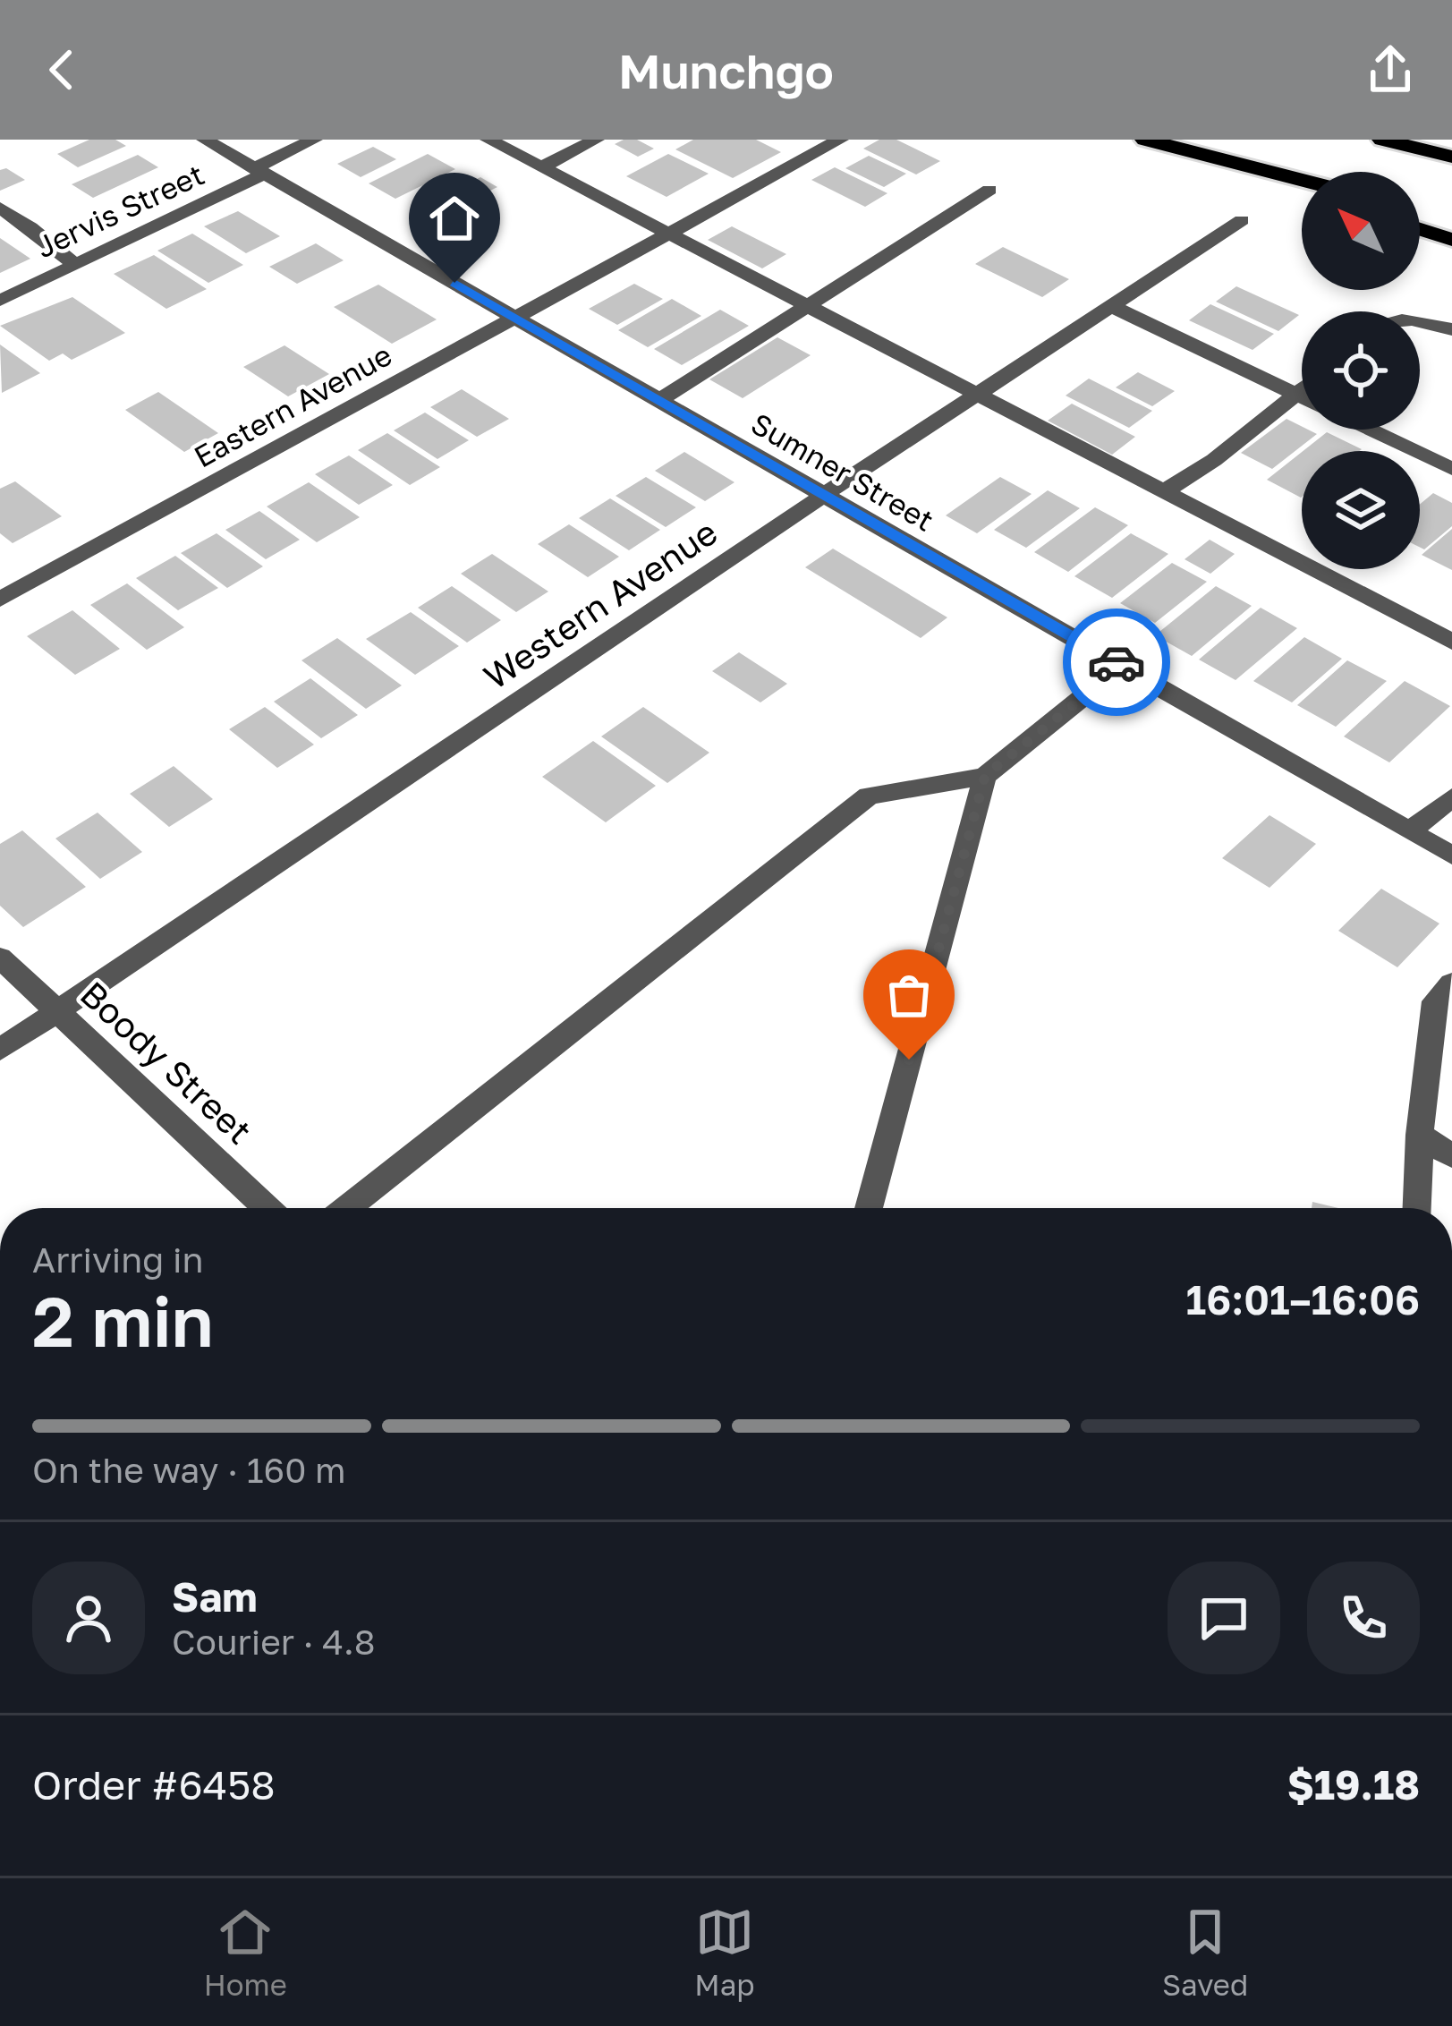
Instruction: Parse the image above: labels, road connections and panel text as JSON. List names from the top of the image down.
{
  "streets": {
    "street": [
      "Jervis Street",
      "Eastern Avenue",
      "Sumner Street",
      "Western Avenue",
      "Boody Street"
    ]
  },
  "crossings": [
    ["Jervis Street", "Sumner Street"],
    ["Eastern Avenue", "Sumner Street"],
    ["Sumner Street", "Western Avenue"],
    ["Western Avenue", "Boody Street"]
  ],
  "north": "top left",
  "page": {
    "header": "Munchgo",
    "heading": ["2 min", "Arriving in", "16:01–16:06"],
    "panel": [
      "Sam",
      "Courier · 4.8",
      "Order #6458",
      "$19.18"
    ],
    "bar": "On the way · 160 m",
    "tabs": ["Home", "Map", "Saved"]
  }
}
